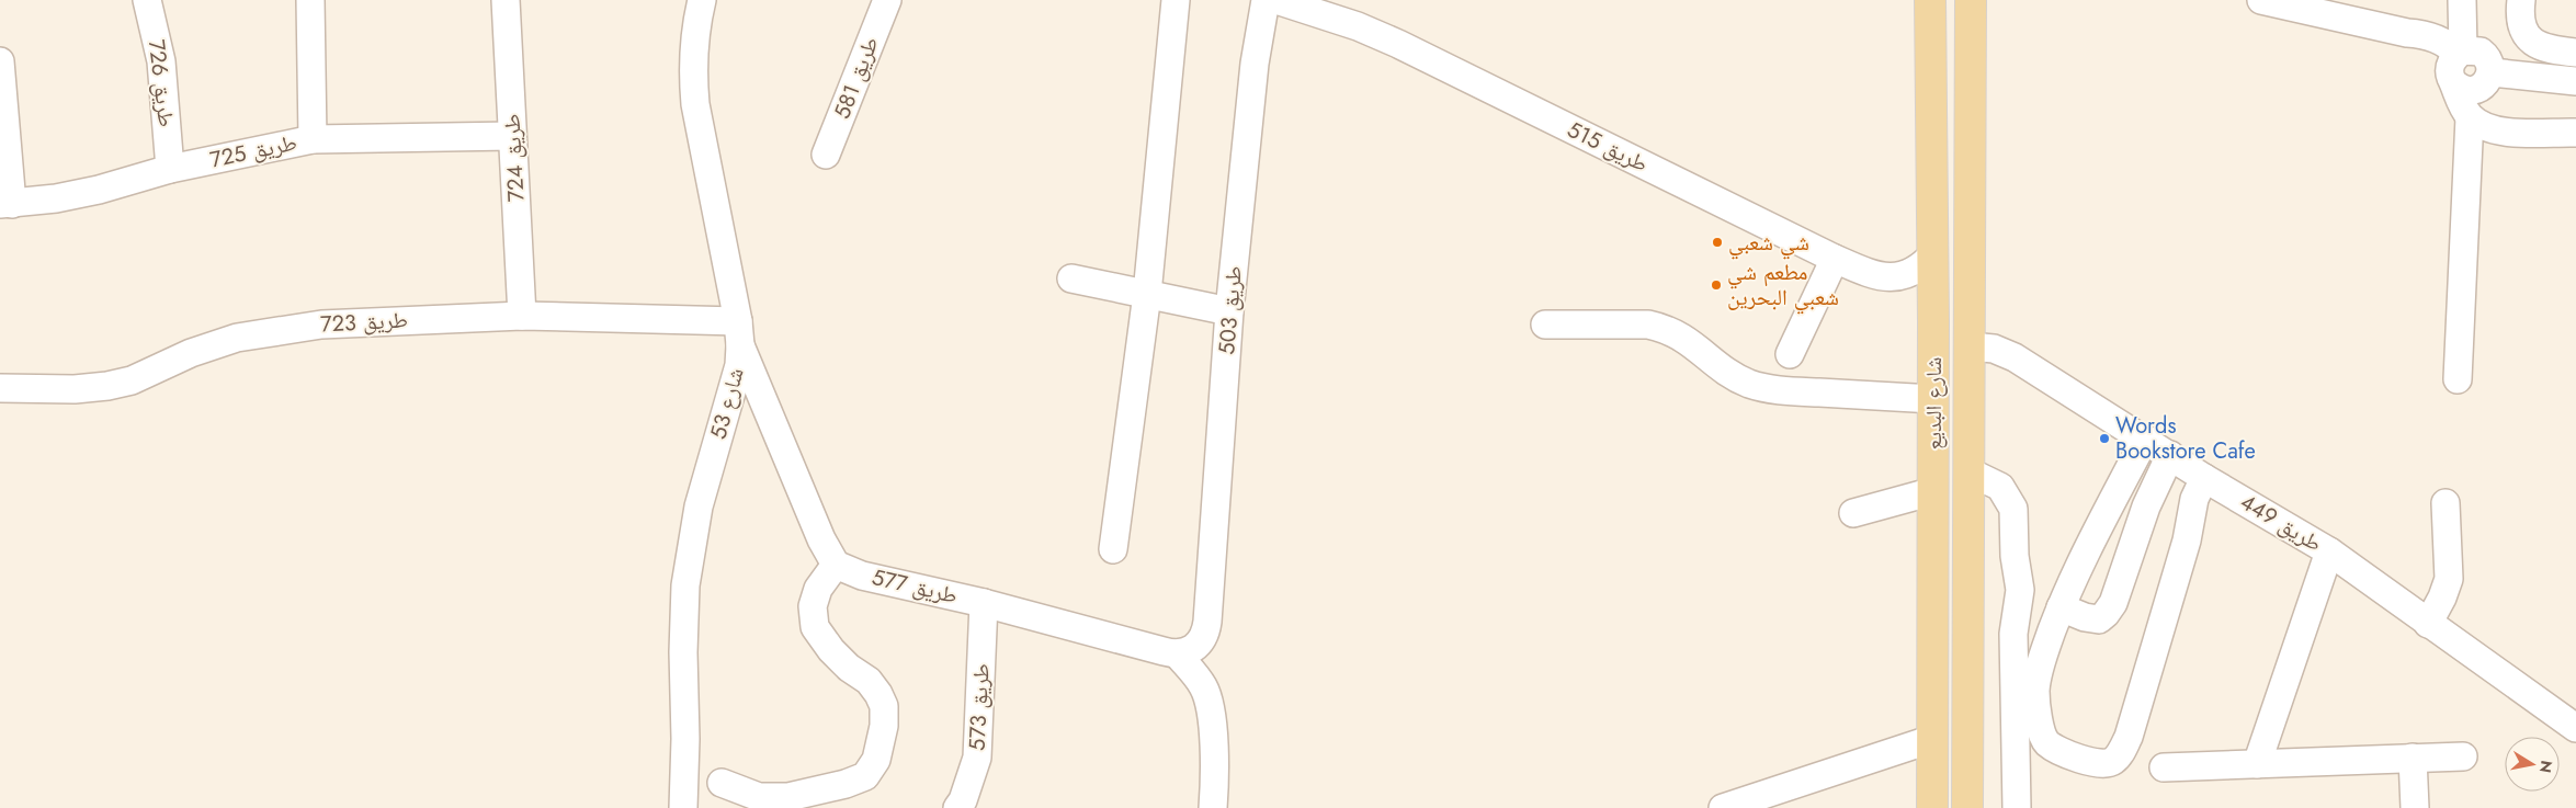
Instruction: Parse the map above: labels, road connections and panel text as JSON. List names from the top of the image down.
{
  "streets": {
    "main road": ["شارع البديع"],
    "street": [
      "طريق 581",
      "طريق 726",
      "طريق 515",
      "طريق 725",
      "طريق 724",
      "طريق 503",
      "طريق 723",
      "شارع 53",
      "طريق 449",
      "طريق 577",
      "طريق 573"
    ]
  },
  "crossings": [
    ["طريق 726", "طريق 725"],
    ["طريق 515", "شارع البديع"],
    ["طريق 725", "طريق 724"],
    ["طريق 724", "طريق 723"],
    ["طريق 503", "طريق 577"],
    ["طريق 723", "شارع 53"],
    ["شارع البديع", "طريق 449"],
    ["طريق 577", "طريق 573"]
  ],
  "places": ["شي شعبي", "مطعم شي شعبي البحرين", "Words Bookstore Cafe"],
  "north": "right"
}
